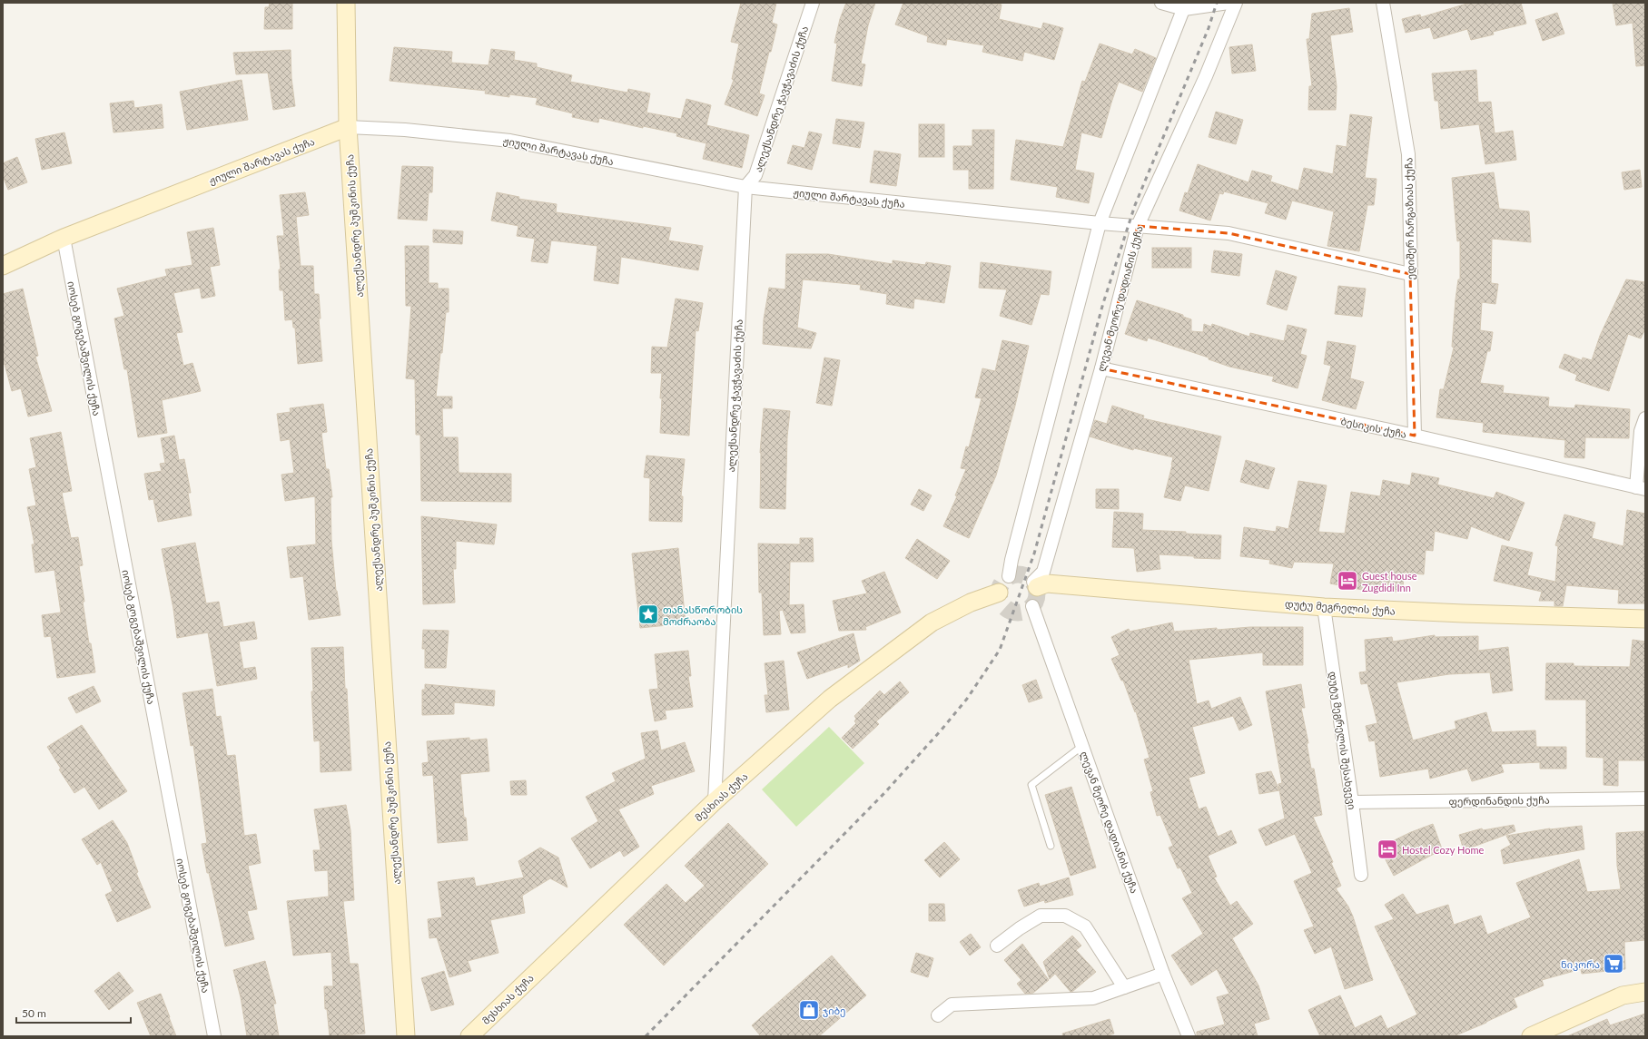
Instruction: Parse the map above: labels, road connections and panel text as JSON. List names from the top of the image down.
{
  "streets": {
    "street": [
      "ალექსანდრე ჭავჭავაძის ქუჩა",
      "ჟიული შარტავას ქუჩა",
      "ედიშერ ჩარგაზიას ქუჩა",
      "ალექსანდრე პუშკინის ქუჩა",
      "ლევან მეორე დადიანის ქუჩა",
      "იოსებ გოგებაშვილის ქუჩა",
      "ბესიკის ქუჩა",
      "დუტუ მეგრელის ქუჩა",
      "დუტუ მეგრელის შესახვევი",
      "მესხიას ქუჩა",
      "ფერდინანდის ქუჩა"
    ]
  },
  "crossings": [
    ["ალექსანდრე ჭავჭავაძის ქუჩა", "ჟიული შარტავას ქუჩა"],
    ["ალექსანდრე ჭავჭავაძის ქუჩა", "მესხიას ქუჩა"],
    ["ჟიული შარტავას ქუჩა", "ედიშერ ჩარგაზიას ქუჩა"],
    ["ჟიული შარტავას ქუჩა", "ალექსანდრე პუშკინის ქუჩა"],
    ["ჟიული შარტავას ქუჩა", "ლევან მეორე დადიანის ქუჩა"],
    ["ჟიული შარტავას ქუჩა", "იოსებ გოგებაშვილის ქუჩა"],
    ["ედიშერ ჩარგაზიას ქუჩა", "ბესიკის ქუჩა"],
    ["ლევან მეორე დადიანის ქუჩა", "ბესიკის ქუჩა"],
    ["ლევან მეორე დადიანის ქუჩა", "დუტუ მეგრელის ქუჩა"],
    ["დუტუ მეგრელის ქუჩა", "დუტუ მეგრელის შესახვევი"],
    ["დუტუ მეგრელის შესახვევი", "ფერდინანდის ქუჩა"]
  ],
  "places": {
    "hotel": ["Guest house Zugdidi Inn", "Hostel Cozy Home"],
    "place": ["თანასწორობის მოძრაობა"],
    "supermarket": ["ნიკორა"],
    "shop": ["ჯიბე"]
  },
  "scale_bar": "50 m"
}
